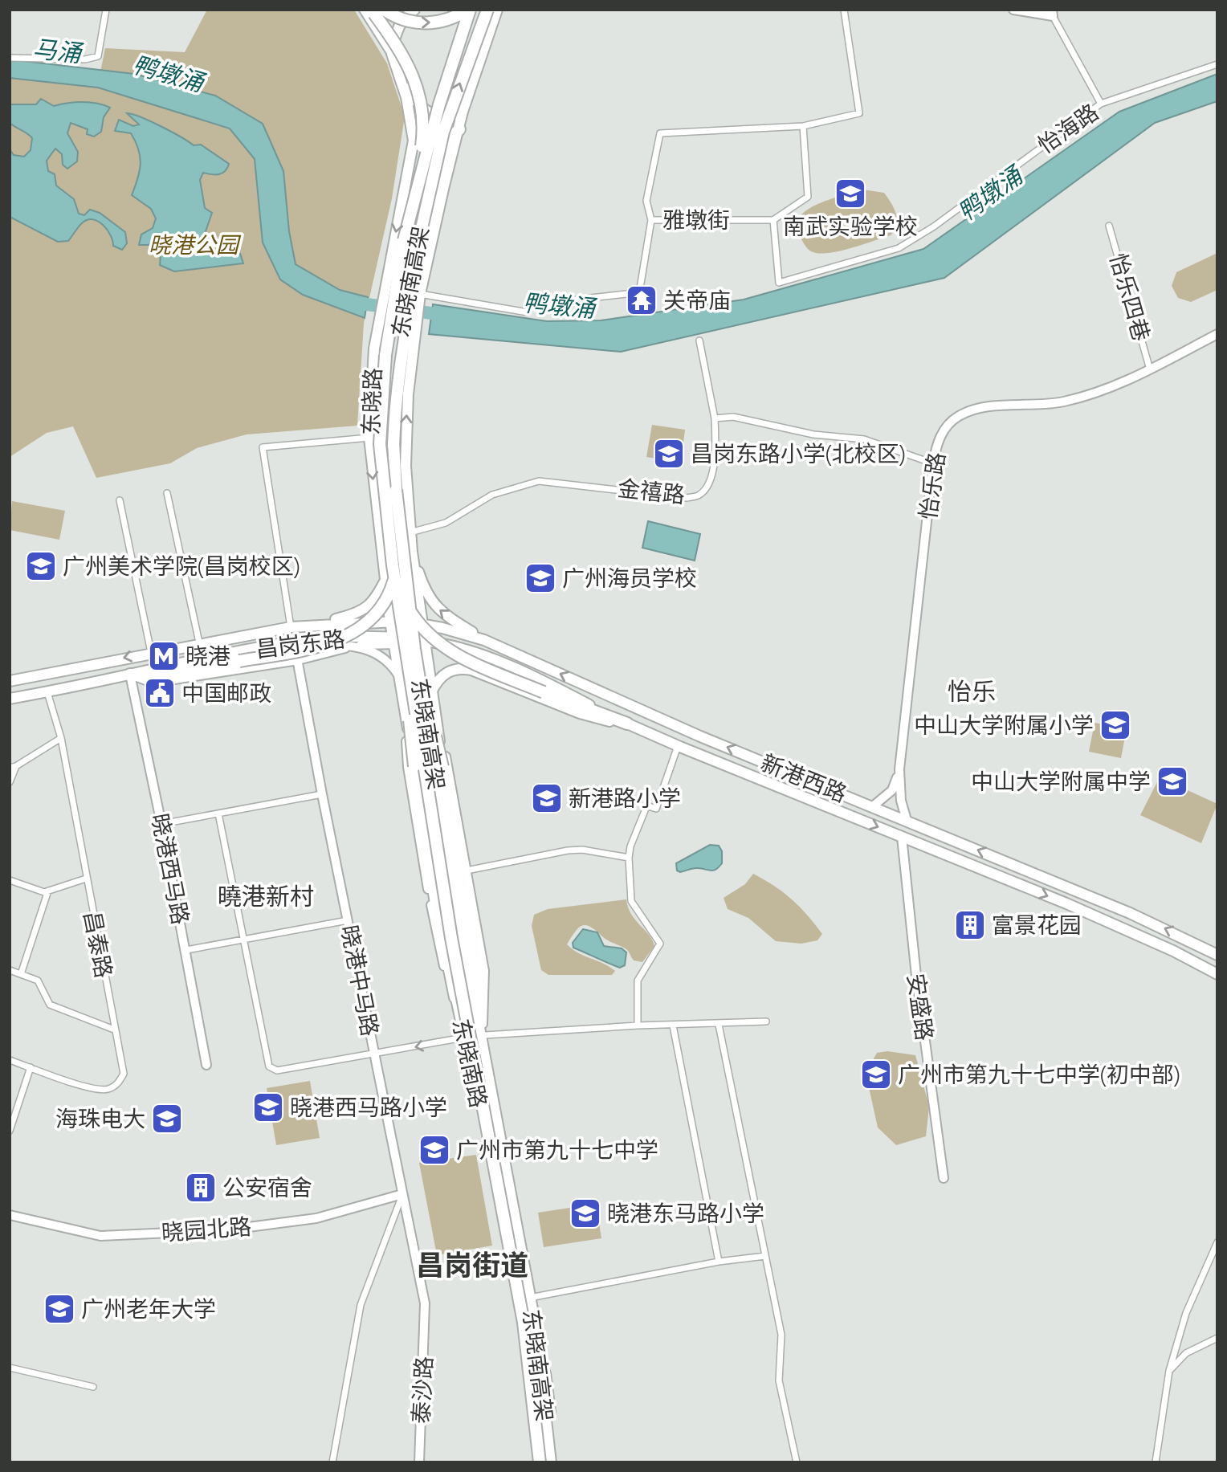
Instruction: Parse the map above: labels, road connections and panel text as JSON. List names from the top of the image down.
{
  "streets": {
    "highway": ["东晓南高架"],
    "main road": [
      "东晓路",
      "昌岗东路",
      "新港西路",
      "东晓南路"
    ],
    "street": [
      "怡海路",
      "雅墩街",
      "怡乐四巷",
      "怡乐路",
      "金禧路",
      "晓港西马路",
      "昌泰路",
      "晓港中马路",
      "安盛路",
      "晓园北路",
      "泰沙路"
    ]
  },
  "crossings": [
    ["怡海路", "雅墩街"],
    ["雅墩街", "东晓路"],
    ["东晓南高架", "东晓路"],
    ["东晓南高架", "昌岗东路"],
    ["东晓南高架", "新港西路"],
    ["东晓南高架", "东晓南路"],
    ["怡乐四巷", "怡乐路"],
    ["东晓路", "金禧路"],
    ["东晓路", "昌岗东路"],
    ["东晓路", "新港西路"],
    ["东晓路", "东晓南路"],
    ["昌岗东路", "新港西路"],
    ["昌岗东路", "晓港西马路"],
    ["昌岗东路", "昌泰路"],
    ["昌岗东路", "晓港中马路"],
    ["昌岗东路", "东晓南路"],
    ["新港西路", "安盛路"],
    ["新港西路", "东晓南路"],
    ["晓港中马路", "晓园北路"],
    ["晓港中马路", "泰沙路"]
  ],
  "districts": ["怡乐", "曉港新村", "昌岗街道"],
  "water": ["马涌", "鸭墩涌"],
  "parks": ["晓港公园"],
  "places": {
    "school or university": [
      "南武实验学校",
      "昌岗东路小学(北校区)",
      "广州美术学院(昌岗校区)",
      "广州海员学校",
      "中山大学附属小学",
      "中山大学附属中学",
      "新港路小学",
      "广州市第九十七中学(初中部)",
      "晓港西马路小学",
      "海珠电大",
      "广州市第九十七中学",
      "晓港东马路小学",
      "广州老年大学"
    ],
    "temple": ["关帝庙"],
    "metro station": ["晓港"],
    "public building": ["中国邮政"],
    "building": ["富景花园", "公安宿舍"]
  }
}
